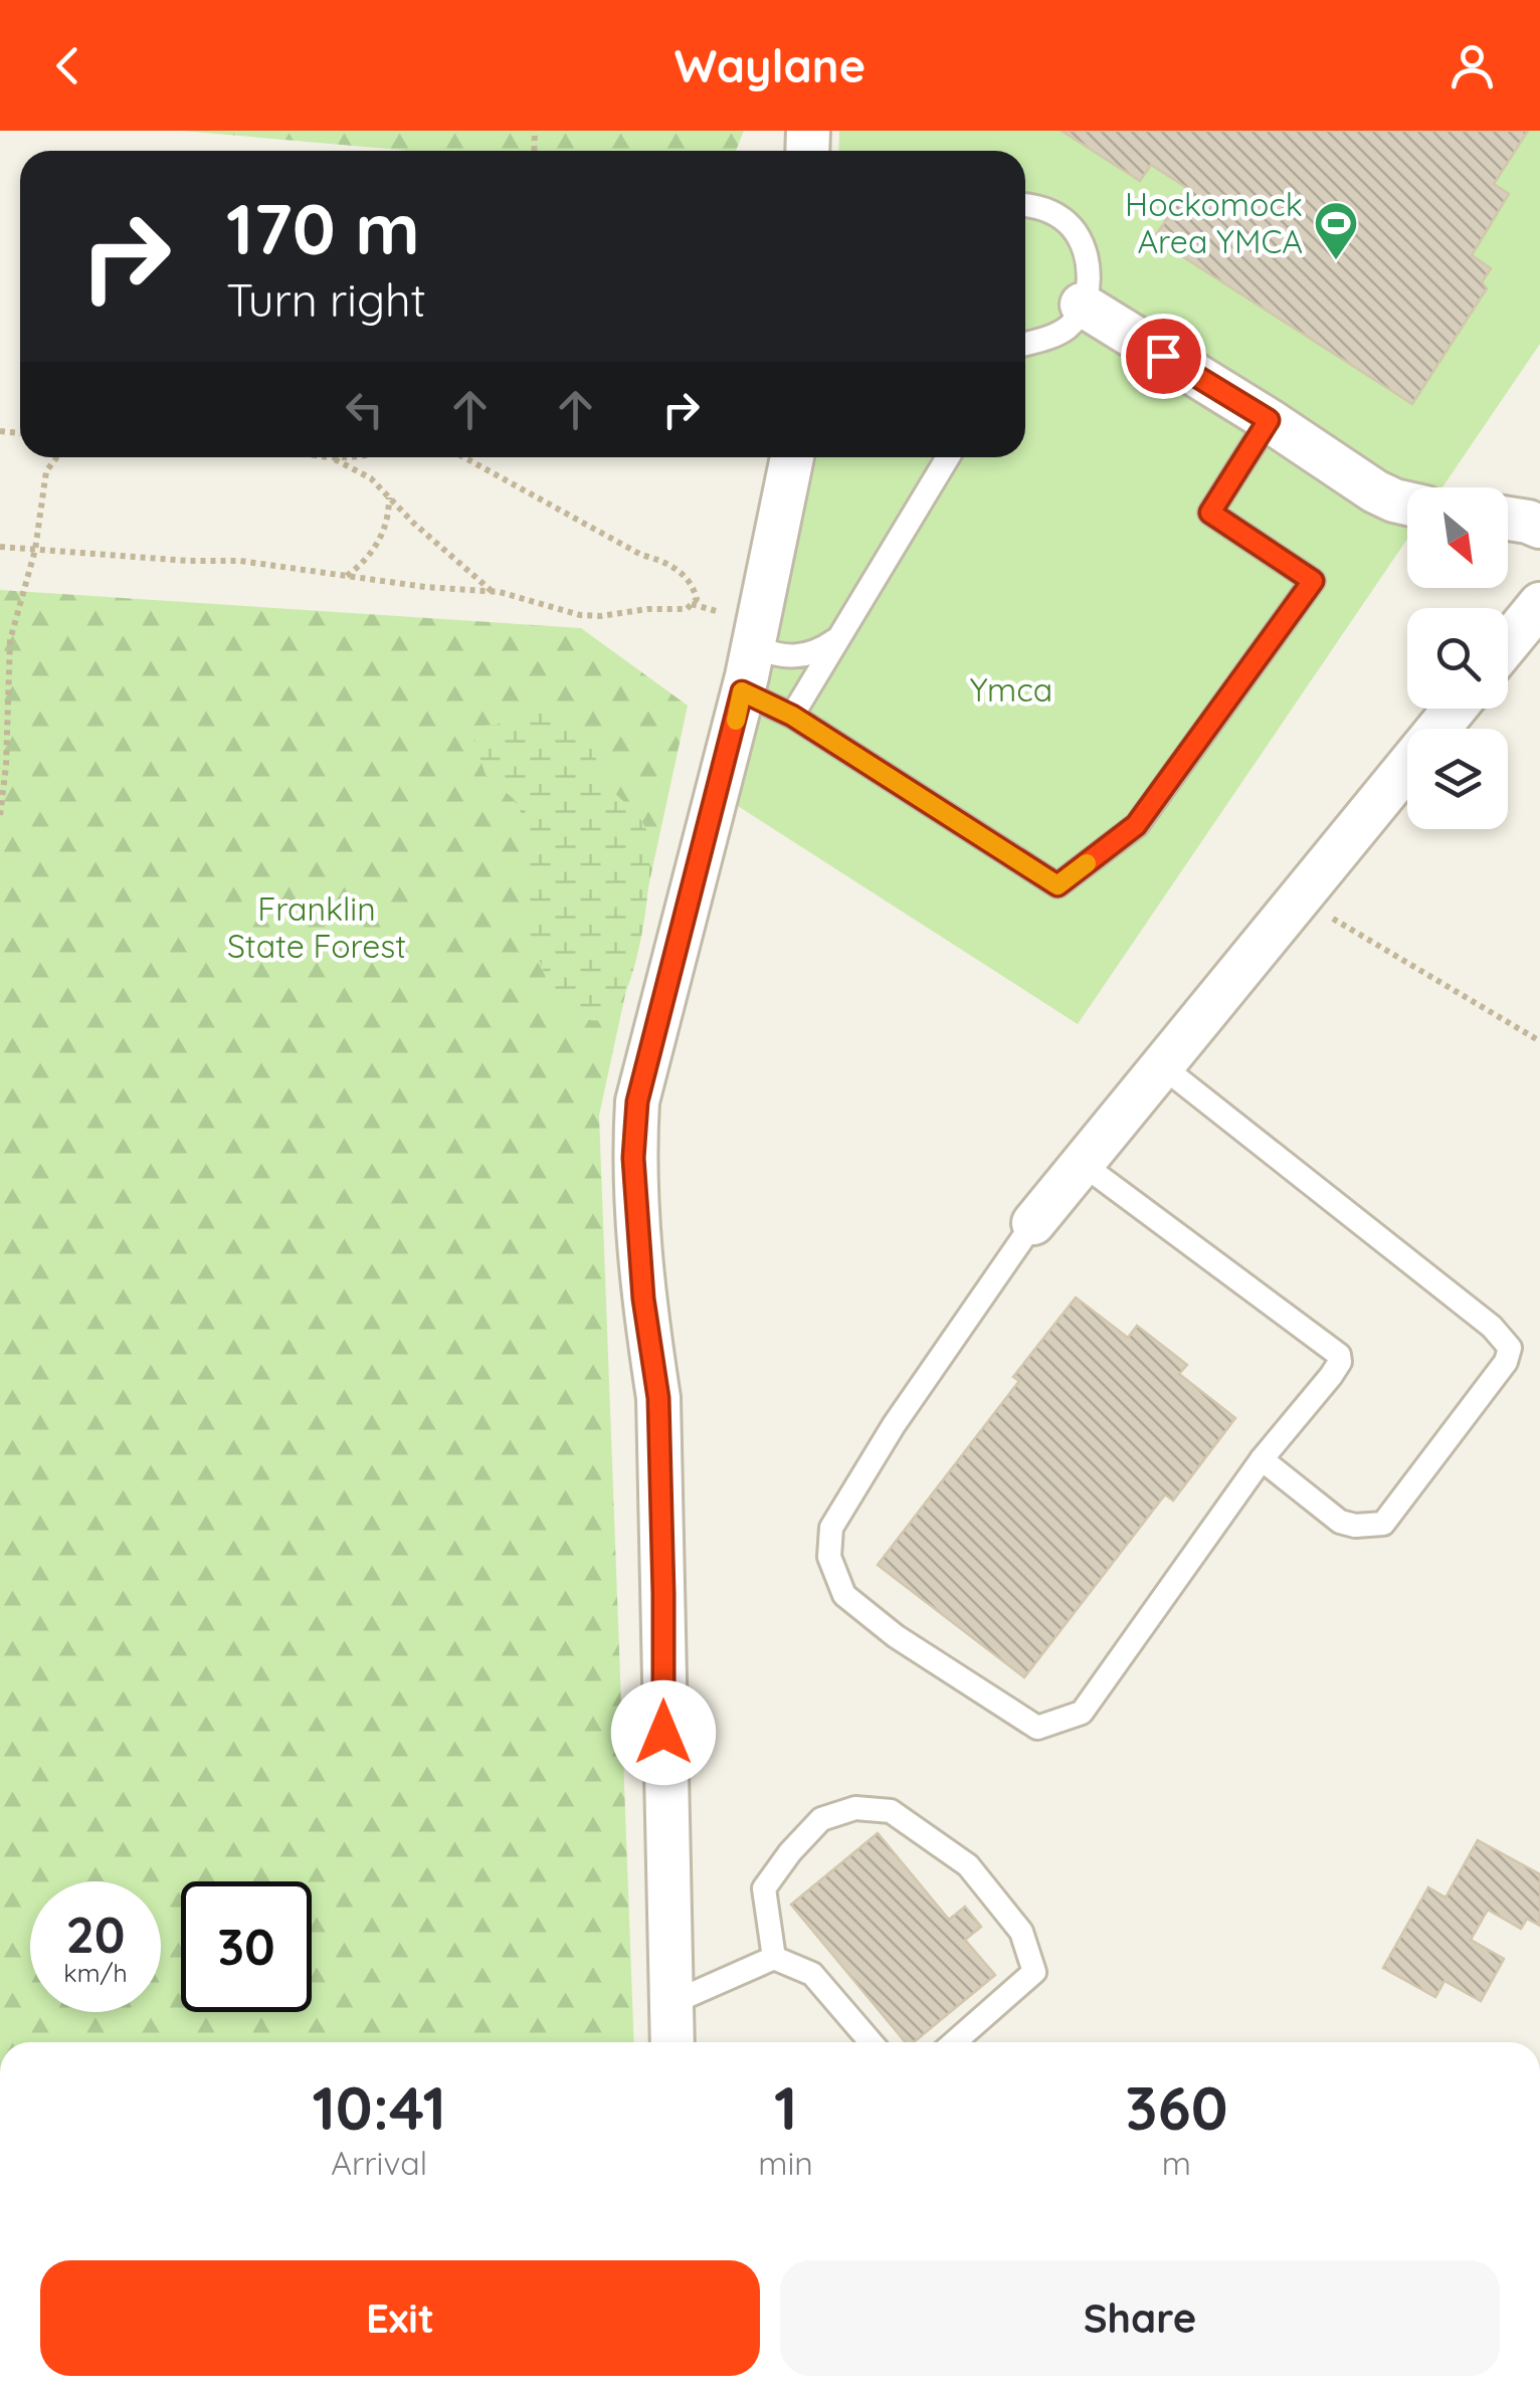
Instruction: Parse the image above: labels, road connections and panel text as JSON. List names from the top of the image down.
{
  "parks": ["Ymca", "Franklin State Forest"],
  "places": {
    "sports": ["Hockomock Area YMCA"]
  },
  "north": "bottom right",
  "page": {
    "header": "Waylane",
    "turn": ["170 m", "Turn right"],
    "speed": "20 km/h",
    "limit": "30",
    "eta": [
      "10:41",
      "Arrival",
      "1",
      "min",
      "360",
      "m"
    ],
    "buttons": ["Exit", "Share"]
  }
}
